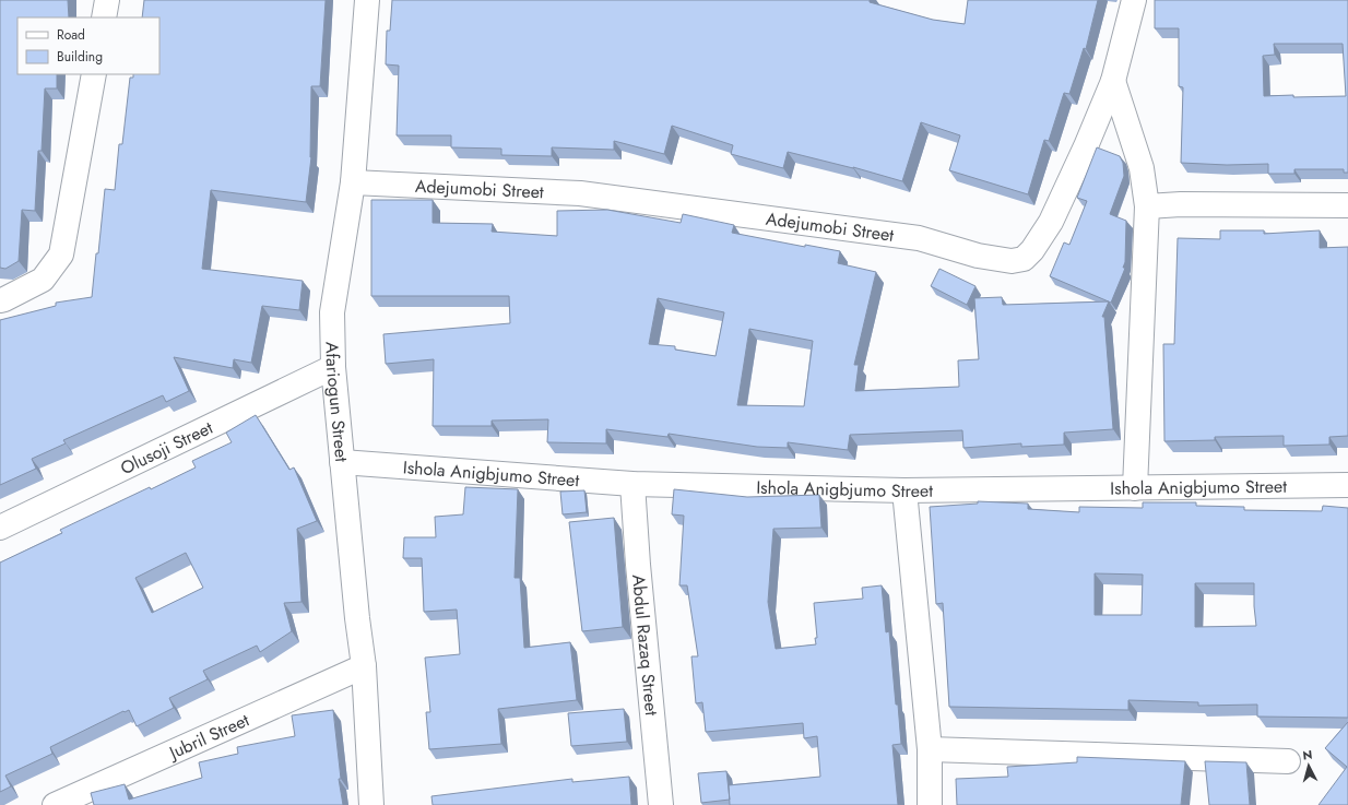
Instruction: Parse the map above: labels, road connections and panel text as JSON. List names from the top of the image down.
{
  "streets": {
    "street": [
      "Adejumobi Street",
      "Afariogun Street",
      "Olusoji Street",
      "Ishola Anigbjumo Street",
      "Abdul Razaq Street",
      "Jubril Street"
    ]
  },
  "crossings": [
    ["Adejumobi Street", "Afariogun Street"],
    ["Afariogun Street", "Olusoji Street"],
    ["Afariogun Street", "Ishola Anigbjumo Street"],
    ["Afariogun Street", "Jubril Street"],
    ["Ishola Anigbjumo Street", "Abdul Razaq Street"]
  ],
  "legend": ["Road", "Building"],
  "north": "top"
}
